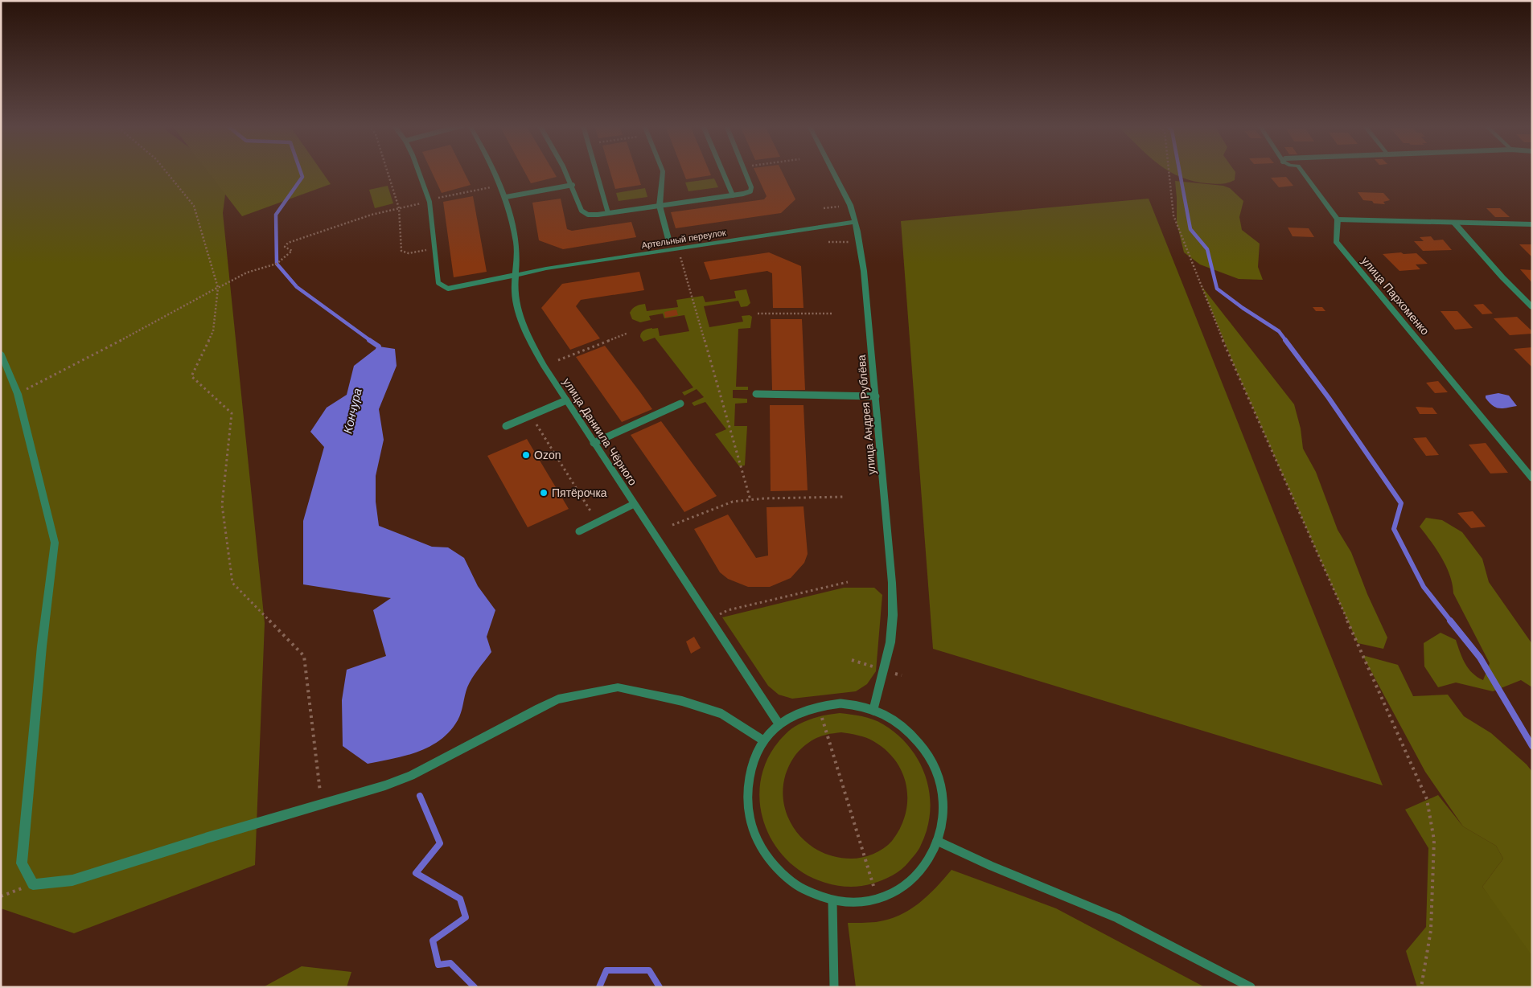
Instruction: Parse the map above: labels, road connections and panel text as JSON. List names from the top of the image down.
{
  "streets": {
    "street": [
      "Артельный переулок",
      "улица Пархоменко",
      "улица Андрея Рублёва",
      "улица Даниила Чёрного"
    ]
  },
  "crossings": [
    ["Артельный переулок", "улица Андрея Рублёва"],
    ["Артельный переулок", "улица Даниила Чёрного"]
  ],
  "water": ["Кончура"],
  "places": ["Ozon", "Пятёрочка"]
}
